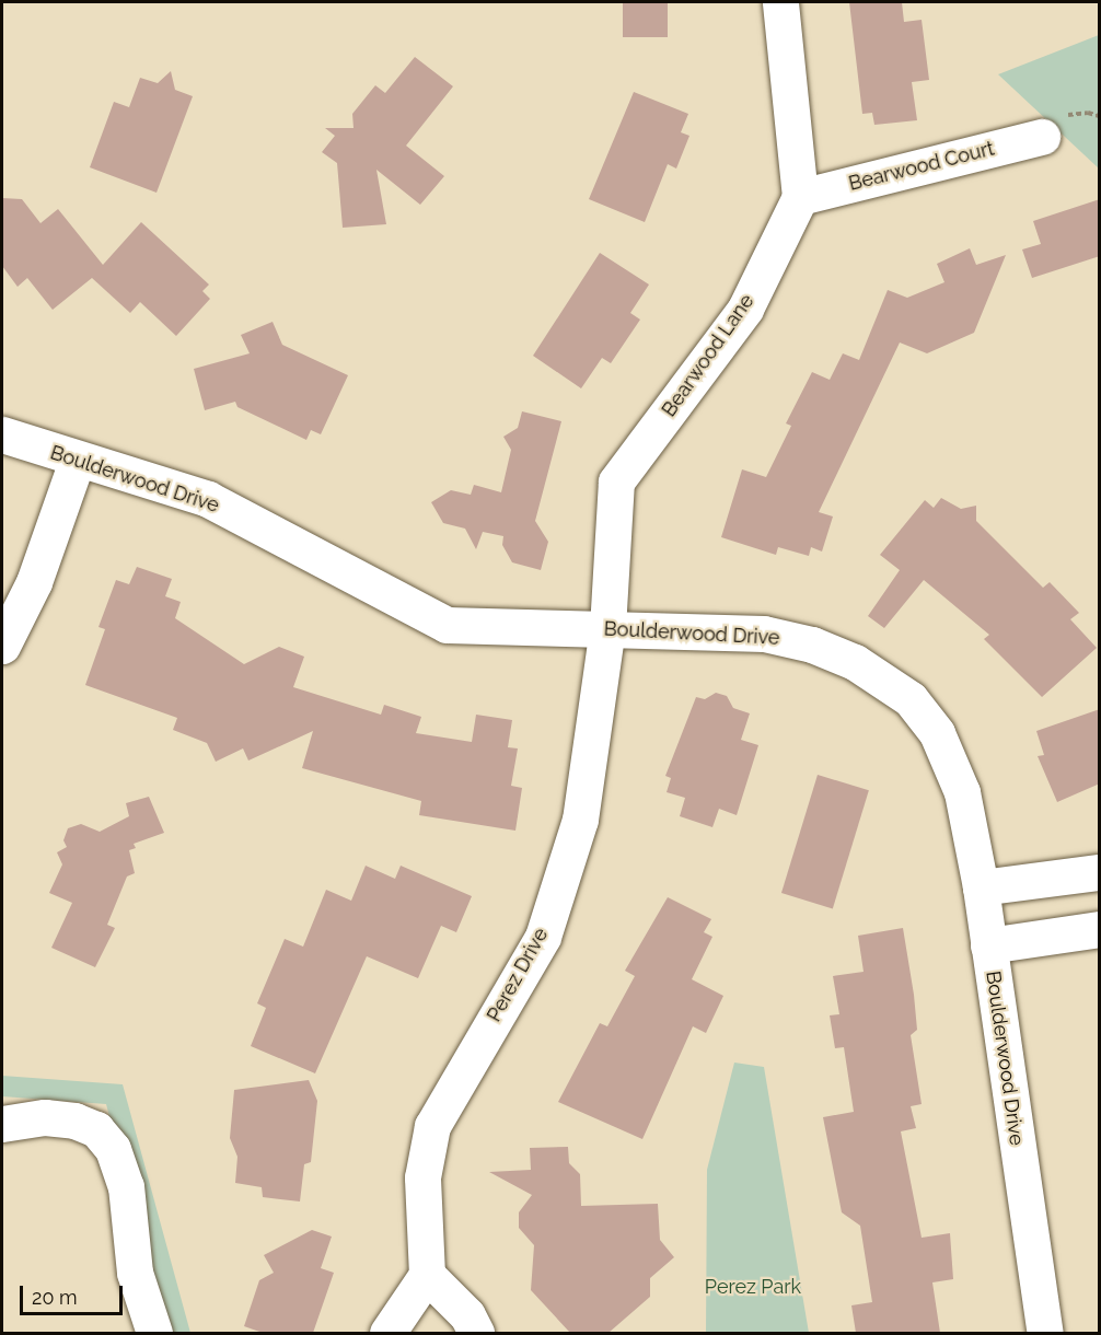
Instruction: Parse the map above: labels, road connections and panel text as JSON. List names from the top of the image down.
{
  "streets": {
    "street": [
      "Bearwood Court",
      "Bearwood Lane",
      "Boulderwood Drive",
      "Perez Drive"
    ]
  },
  "crossings": [
    ["Bearwood Court", "Bearwood Lane"],
    ["Bearwood Lane", "Boulderwood Drive"],
    ["Bearwood Lane", "Perez Drive"],
    ["Boulderwood Drive", "Perez Drive"]
  ],
  "parks": ["Perez Park"],
  "scale_bar": "20 m"
}
